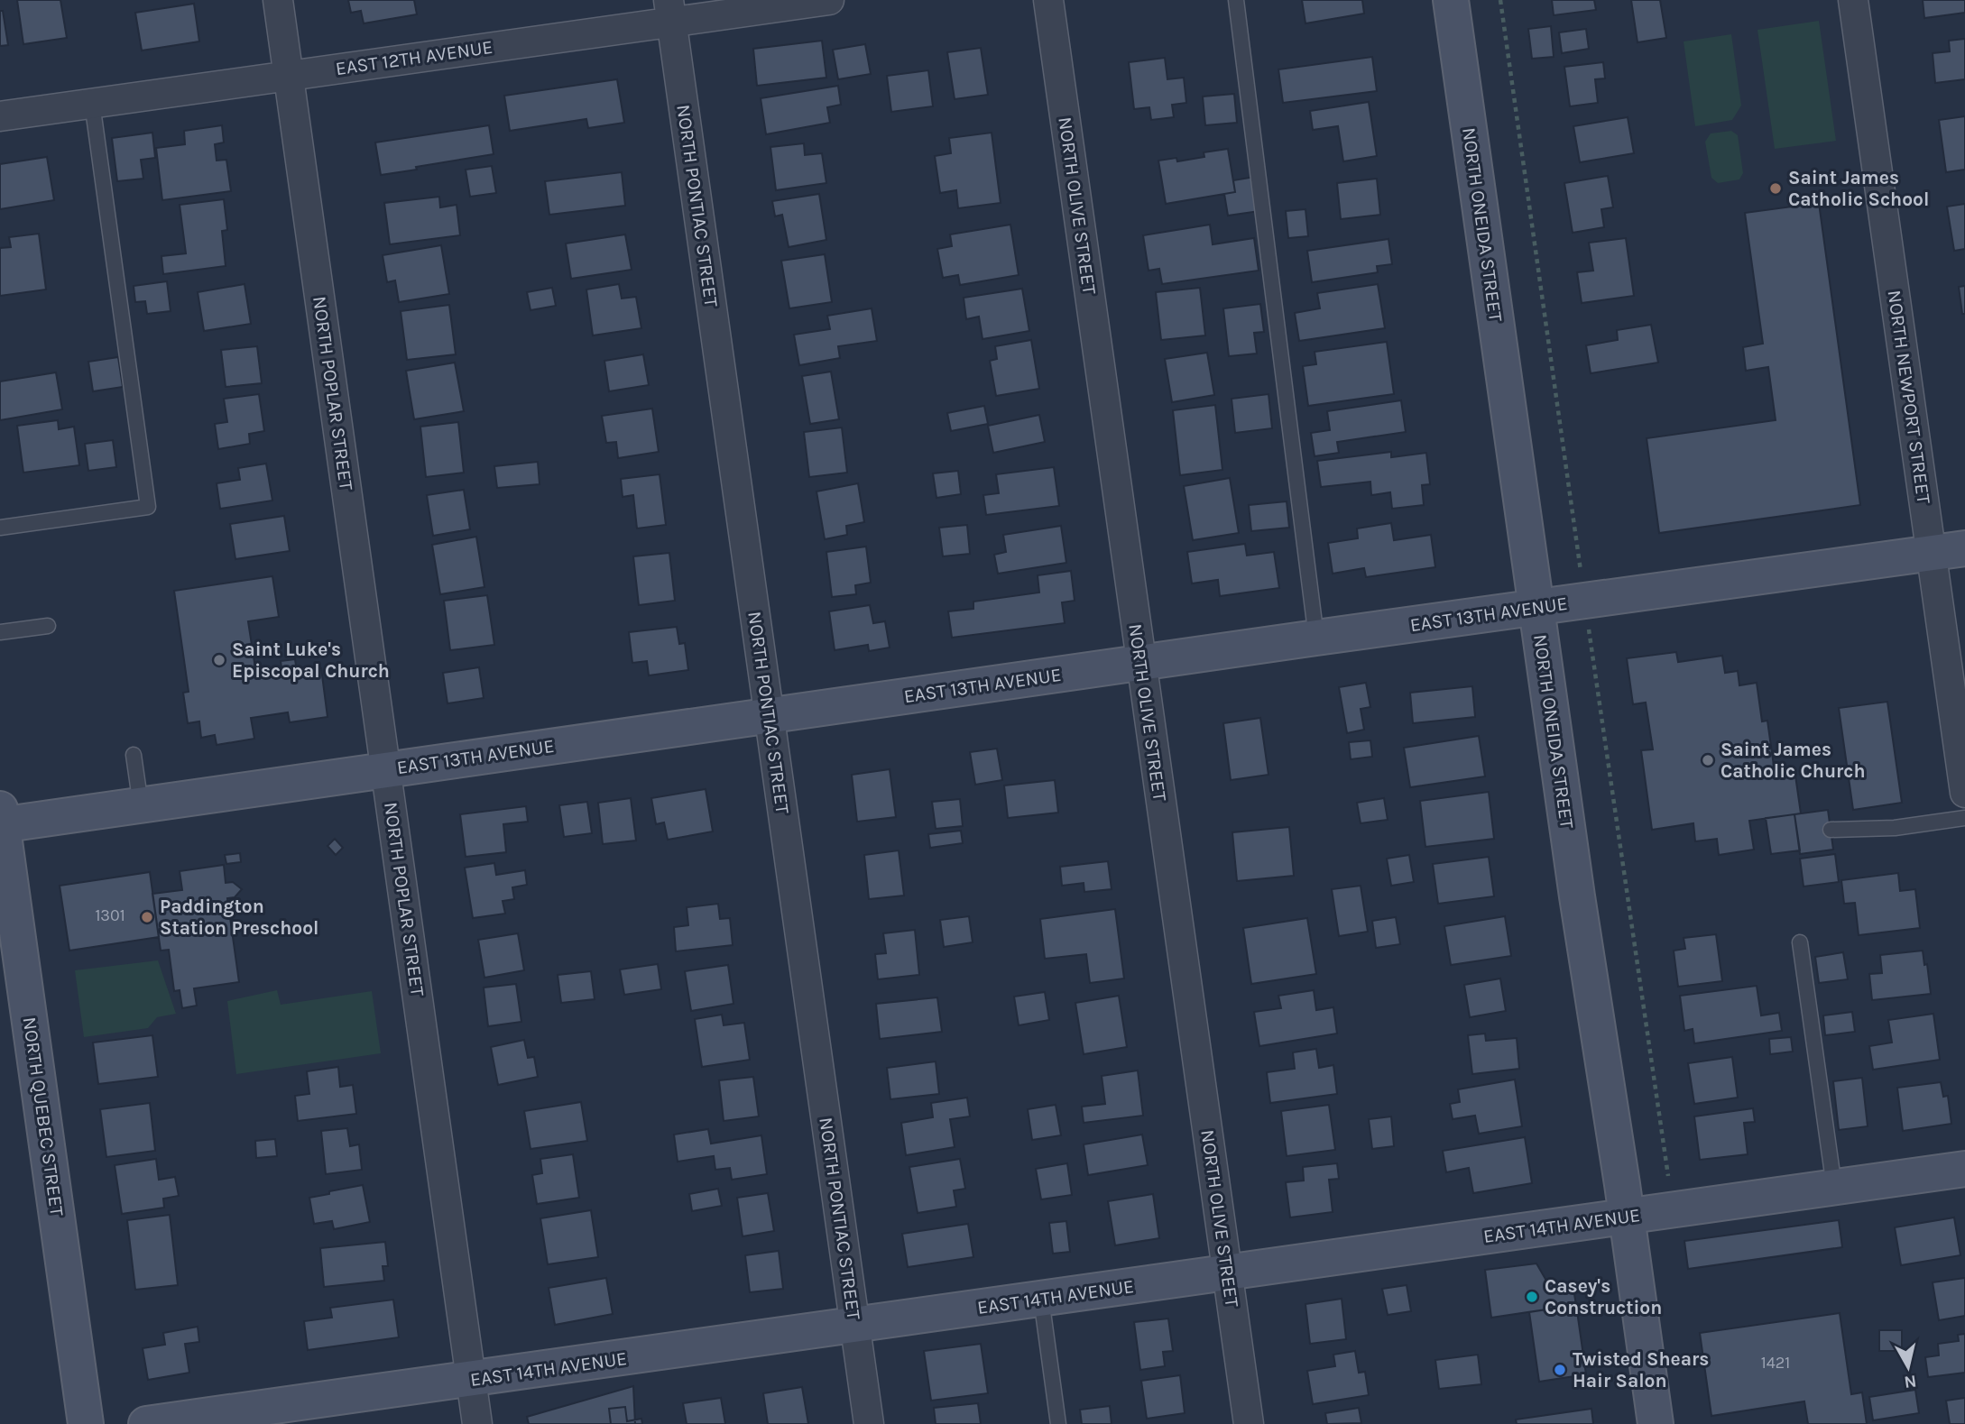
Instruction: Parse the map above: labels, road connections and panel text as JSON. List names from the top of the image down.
{
  "streets": {
    "main road": [
      "NORTH ONEIDA STREET",
      "EAST 13TH AVENUE",
      "NORTH QUEBEC STREET",
      "EAST 14TH AVENUE"
    ],
    "street": [
      "EAST 12TH AVENUE",
      "NORTH PONTIAC STREET",
      "NORTH OLIVE STREET",
      "NORTH POPLAR STREET",
      "NORTH NEWPORT STREET"
    ]
  },
  "crossings": [
    ["EAST 12TH AVENUE", "NORTH PONTIAC STREET"],
    ["EAST 12TH AVENUE", "NORTH POPLAR STREET"],
    ["NORTH PONTIAC STREET", "EAST 13TH AVENUE"],
    ["NORTH PONTIAC STREET", "EAST 14TH AVENUE"],
    ["NORTH OLIVE STREET", "EAST 13TH AVENUE"],
    ["NORTH OLIVE STREET", "EAST 14TH AVENUE"],
    ["NORTH ONEIDA STREET", "EAST 13TH AVENUE"],
    ["NORTH ONEIDA STREET", "EAST 14TH AVENUE"],
    ["NORTH POPLAR STREET", "EAST 13TH AVENUE"],
    ["NORTH POPLAR STREET", "EAST 14TH AVENUE"],
    ["NORTH NEWPORT STREET", "EAST 13TH AVENUE"],
    ["EAST 13TH AVENUE", "NORTH QUEBEC STREET"]
  ],
  "places": [
    "Saint James Catholic School",
    "Saint Luke's Episcopal Church",
    "Saint James Catholic Church",
    "Paddington Station Preschool",
    "Casey's Construction",
    "Twisted Shears Hair Salon"
  ],
  "house_numbers": ["1301", "1421"],
  "north": "bottom"
}
